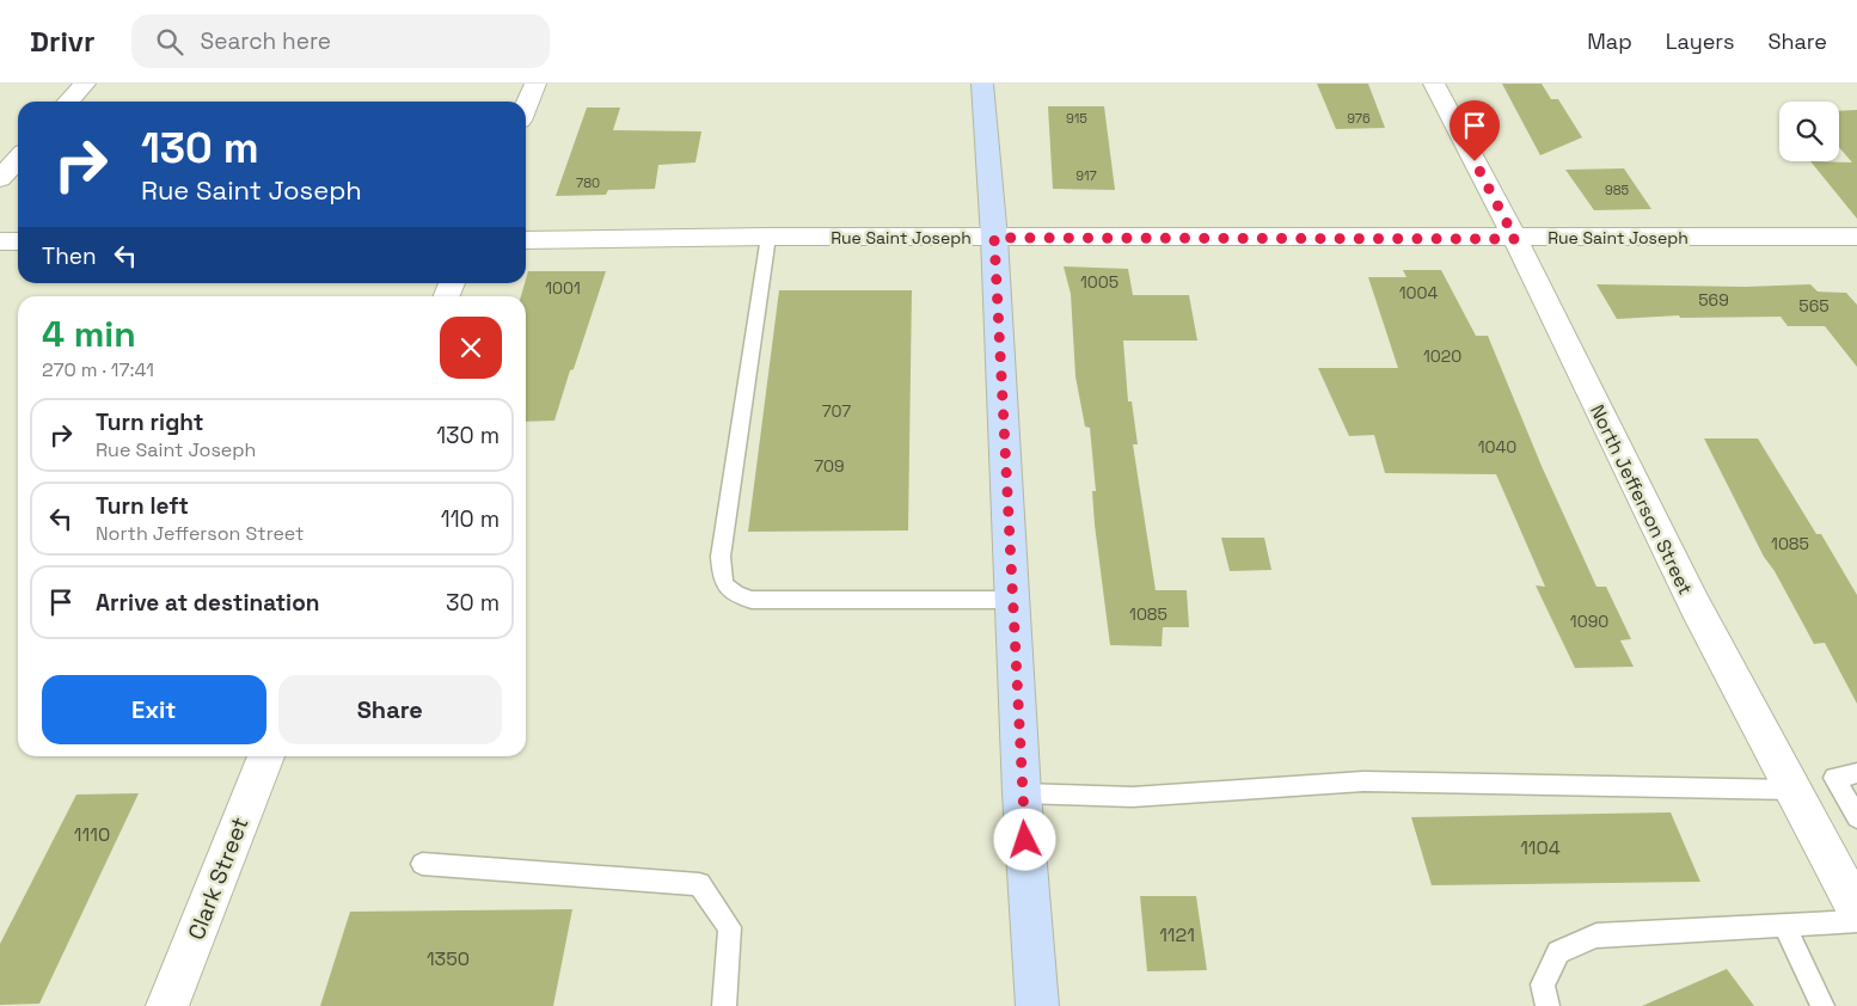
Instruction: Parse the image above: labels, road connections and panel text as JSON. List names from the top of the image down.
{
  "streets": {
    "street": ["Rue Saint Joseph", "North Jefferson Street", "Clark Street"]
  },
  "crossings": [
    ["Rue Saint Joseph", "North Jefferson Street"]
  ],
  "house_numbers": [
    "915",
    "976",
    "917",
    "780",
    "985",
    "1005",
    "1001",
    "1004",
    "569",
    "565",
    "1020",
    "707",
    "1040",
    "709",
    "1085",
    "1085",
    "1090",
    "1110",
    "1104",
    "1121",
    "1350"
  ],
  "page": {
    "header": "Drivr",
    "search": "Search here",
    "nav": ["Map", "Layers", "Share"],
    "turn": ["130 m", "Rue Saint Joseph"],
    "then": "Then",
    "heading": ["4 min", "270 m · 17:41"],
    "list": [
      {
        "name": "Turn right",
        "note": "Rue Saint Joseph",
        "value": "130 m"
      },
      {
        "name": "Turn left",
        "note": "North Jefferson Street",
        "value": "110 m"
      },
      {
        "name": "Arrive at destination",
        "value": "30 m"
      }
    ],
    "buttons": ["Exit", "Share"]
  }
}
